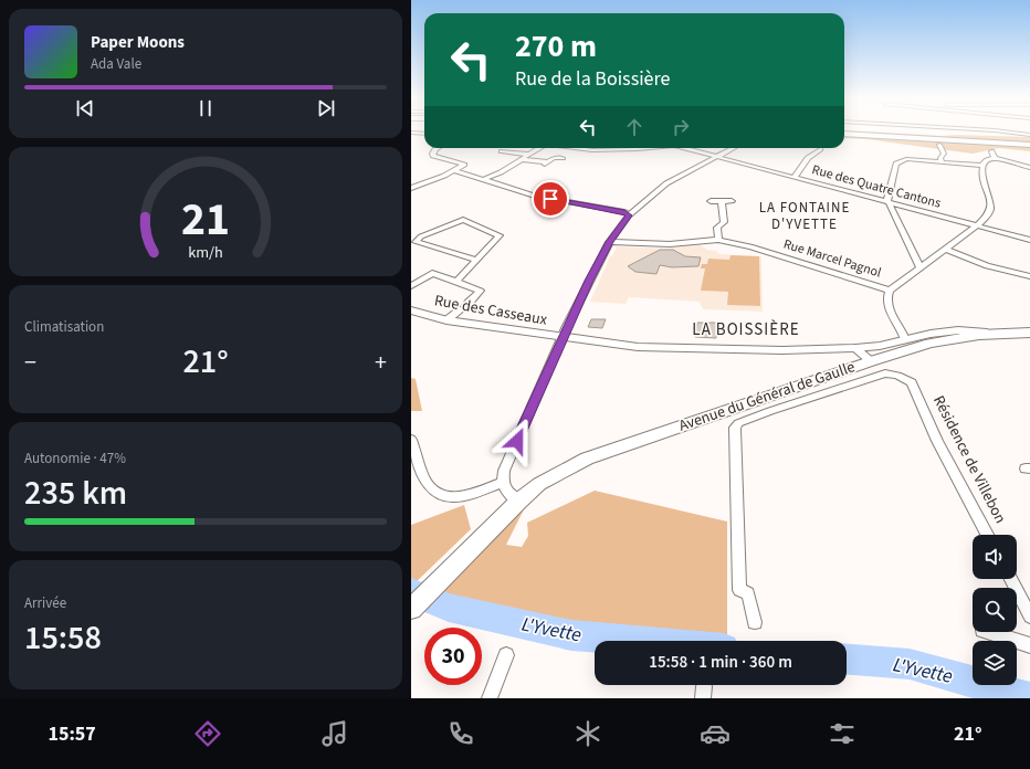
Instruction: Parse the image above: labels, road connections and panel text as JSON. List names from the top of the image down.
{
  "streets": {
    "main road": ["Avenue du Général de Gaulle"],
    "street": [
      "Rue des Quatre Cantons",
      "Rue Marcel Pagnol",
      "Rue des Casseaux",
      "Résidence de Villebon"
    ]
  },
  "crossings": [
    ["Rue des Casseaux", "Avenue du Général de Gaulle"],
    ["Avenue du Général de Gaulle", "Résidence de Villebon"]
  ],
  "districts": ["LA FONTAINE D'YVETTE", "LA BOISSIÈRE"],
  "water": ["L'Yvette"],
  "page": {
    "turn": ["270 m", "Rue de la Boissière"],
    "song": ["Paper Moons", "Ada Vale"],
    "tile": [
      "Climatisation",
      ["Autonomie · 47%", "235 km"],
      ["Arrivée", "15:58"]
    ],
    "heat": ["−", "21°", "+"],
    "limit": "30",
    "trip": "15:58 · 1 min · 360 m",
    "tabs": ["15:57", "21°"],
    "gauge": ["21", "km/h"]
  }
}
